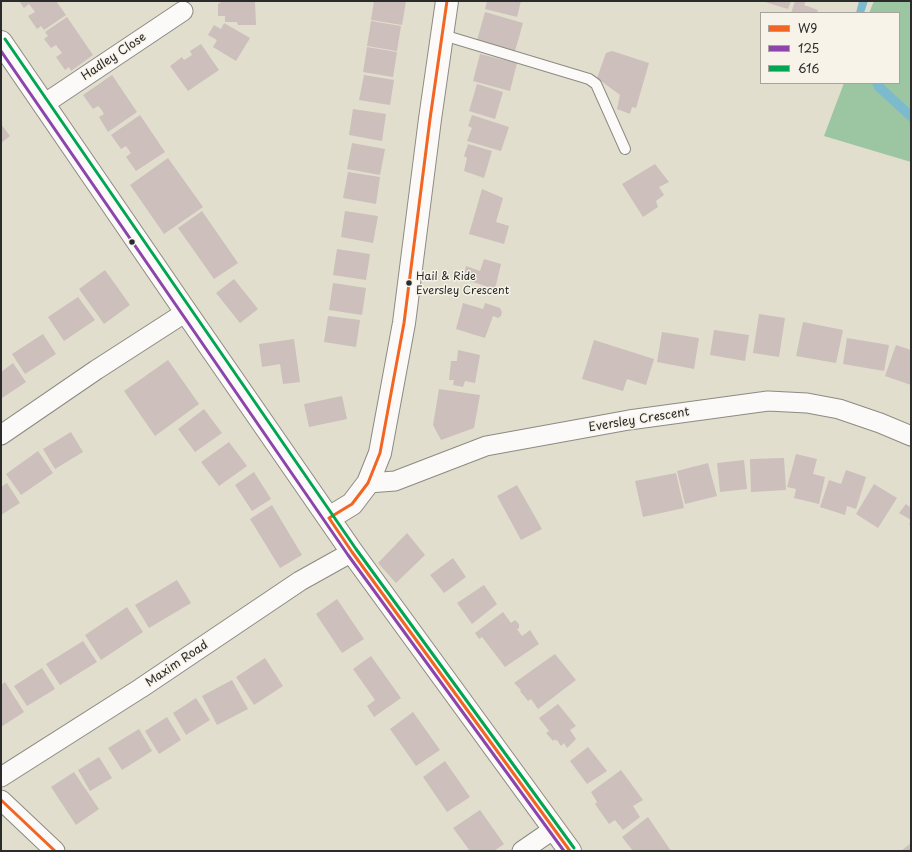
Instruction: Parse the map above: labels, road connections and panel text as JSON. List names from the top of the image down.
{
  "streets": {
    "street": ["Hadley Close", "Eversley Crescent", "Maxim Road"]
  },
  "places": ["Hail & Ride Eversley Crescent"],
  "lines": ["transit line W9", "transit line 616", "transit line 125"],
  "legend": ["W9", "125", "616"]
}
